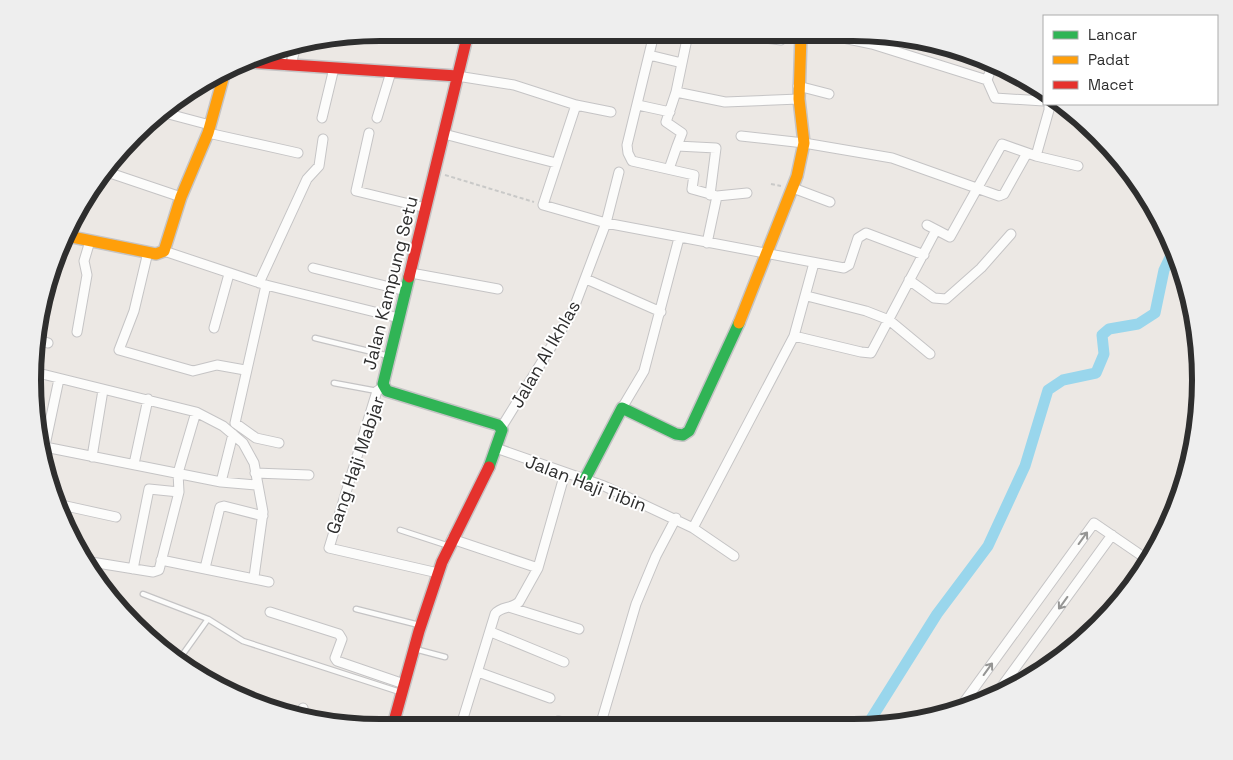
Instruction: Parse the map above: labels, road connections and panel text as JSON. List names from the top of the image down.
{
  "streets": {
    "street": [
      "Jalan Kampung Setu",
      "Jalan Al Ikhlas",
      "Gang Haji Mabjar",
      "Jalan Haji Tibin"
    ]
  },
  "crossings": [
    ["Jalan Kampung Setu", "Jalan Al Ikhlas"],
    ["Jalan Kampung Setu", "Gang Haji Mabjar"]
  ],
  "legend": ["Lancar", "Padat", "Macet"]
}
